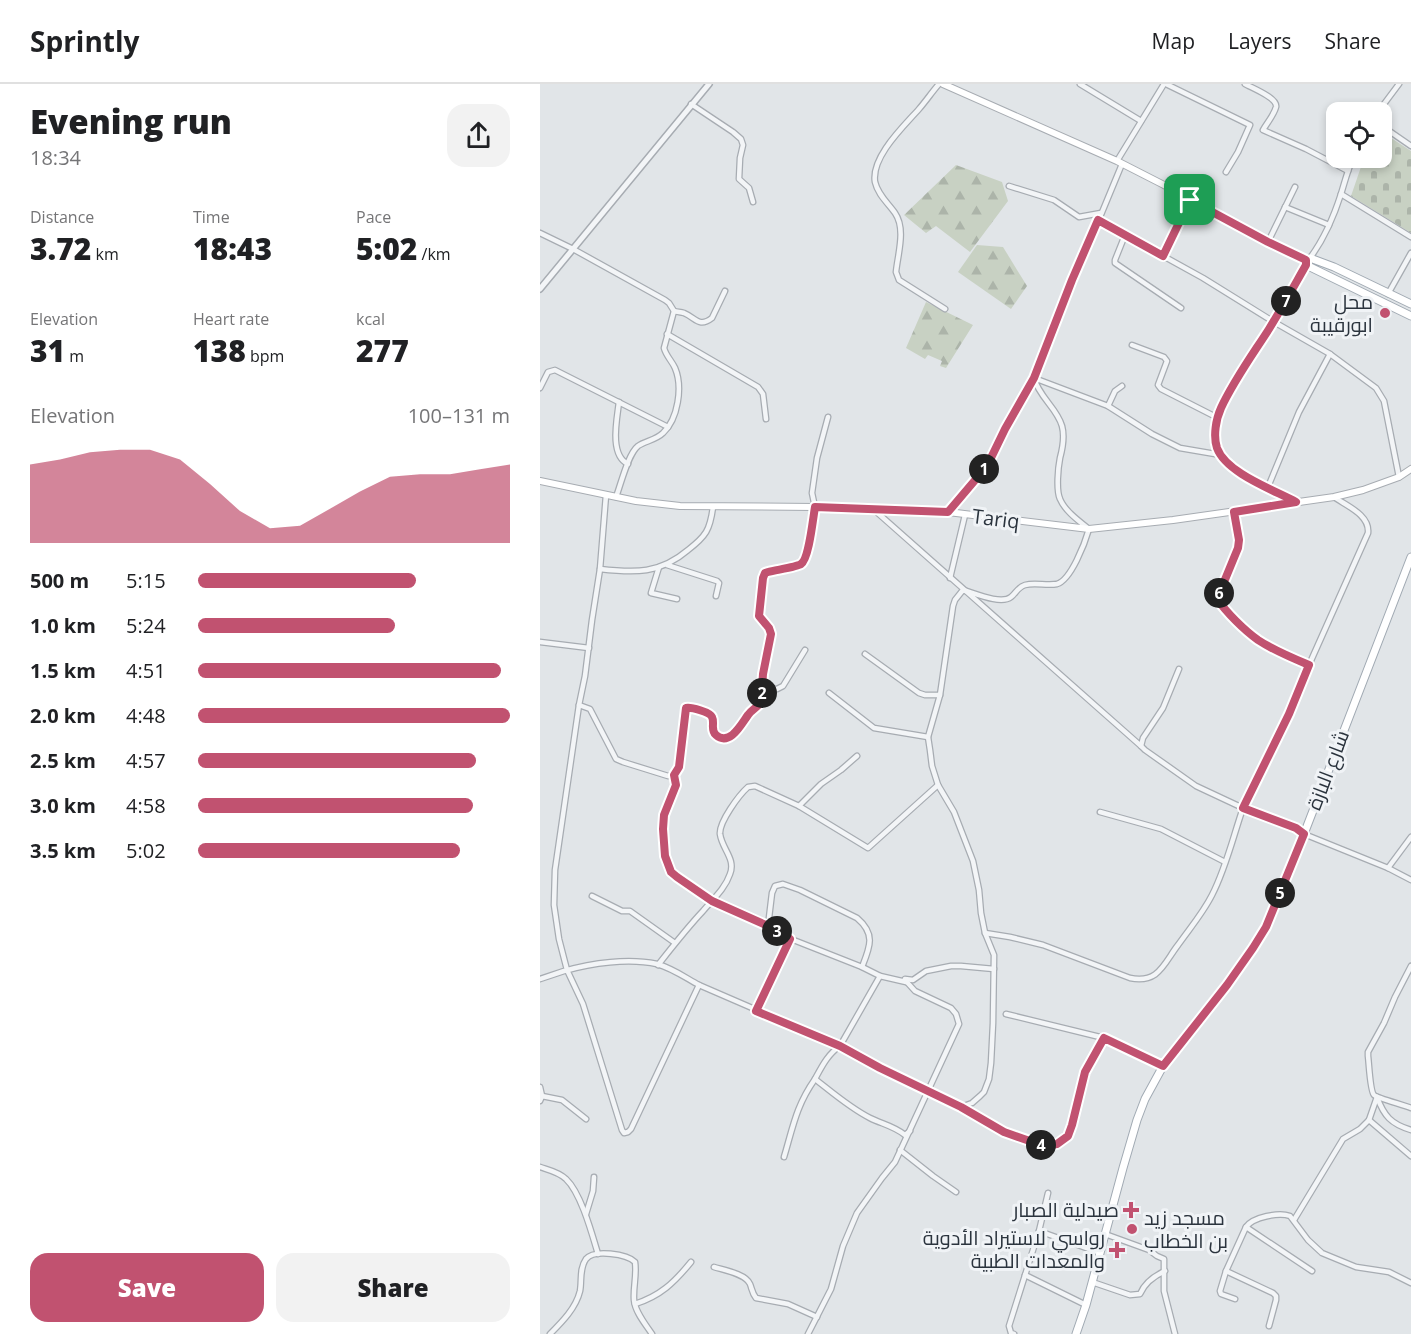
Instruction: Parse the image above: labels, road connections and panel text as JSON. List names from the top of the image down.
{
  "streets": {
    "main road": ["Tariq", "شارع البازة"]
  },
  "places": {
    "other": ["محل ابورقيبة", "مسجد زيد بن الخطاب"],
    "health": ["صيدلية الصبار", "رواسي لاستيراد الأدوية والمعدات الطبية"]
  },
  "page": {
    "header": "Sprintly",
    "nav": ["Map", "Layers", "Share"],
    "heading": ["Evening run", "18:34"],
    "stats": [
      ["Distance", "3.72 km"],
      ["Time", "18:43"],
      ["Pace", "5:02 /km"],
      ["Elevation", "31 m"],
      ["Heart rate", "138 bpm"],
      ["kcal", "277"]
    ],
    "pins": [
      "7",
      "1",
      "6",
      "2",
      "5",
      "3",
      "4"
    ],
    "chart": ["Elevation", "100–131 m"],
    "list": [
      {
        "name": "500 m",
        "note": "5:15"
      },
      {
        "name": "1.0 km",
        "note": "5:24"
      },
      {
        "name": "1.5 km",
        "note": "4:51"
      },
      {
        "name": "2.0 km",
        "note": "4:48"
      },
      {
        "name": "2.5 km",
        "note": "4:57"
      },
      {
        "name": "3.0 km",
        "note": "4:58"
      },
      {
        "name": "3.5 km",
        "note": "5:02"
      }
    ],
    "buttons": ["Save", "Share"]
  }
}
